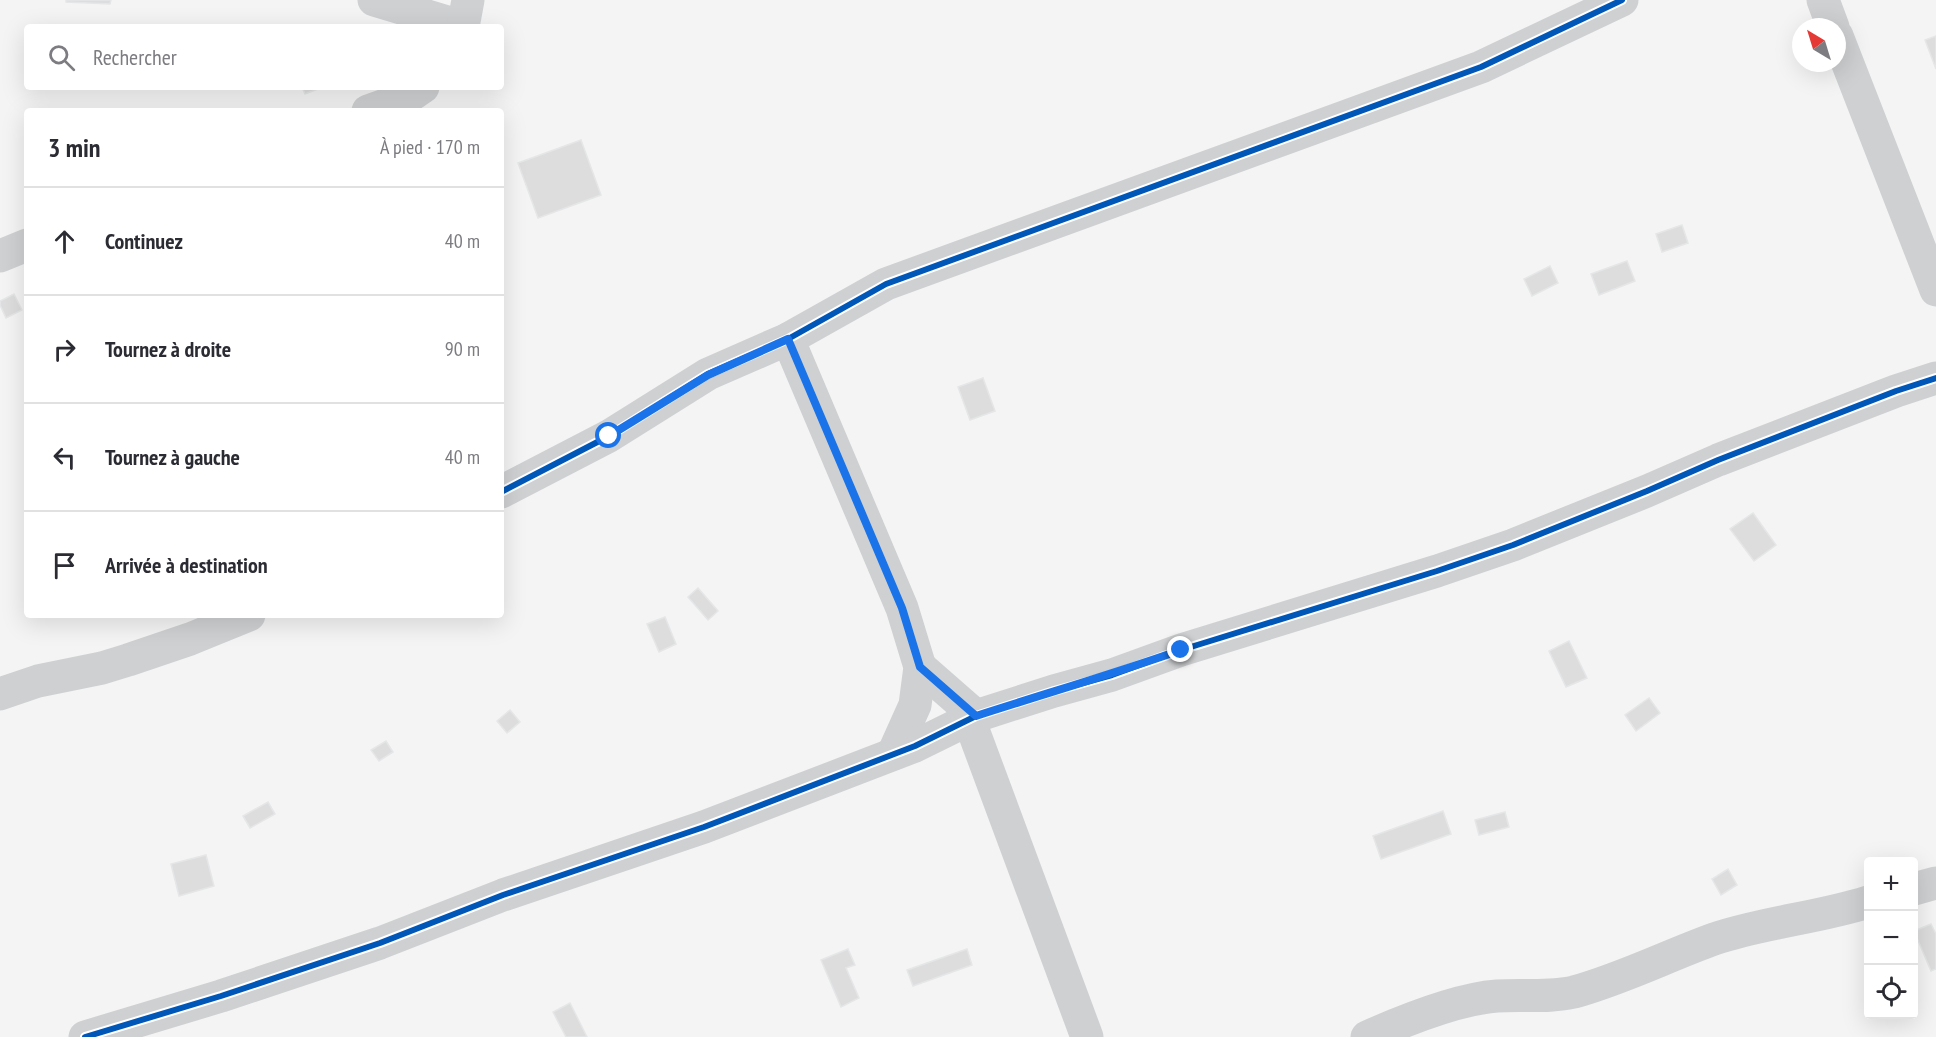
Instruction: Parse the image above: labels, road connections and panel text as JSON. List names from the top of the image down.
{
  "north": "top left",
  "page": {
    "search": "Rechercher",
    "heading": ["3 min", "À pied · 170 m"],
    "list": [
      ["Continuez", "40 m"],
      ["Tournez à droite", "90 m"],
      ["Tournez à gauche", "40 m"],
      "Arrivée à destination"
    ],
    "map_buttons": ["+", "−"]
  }
}
